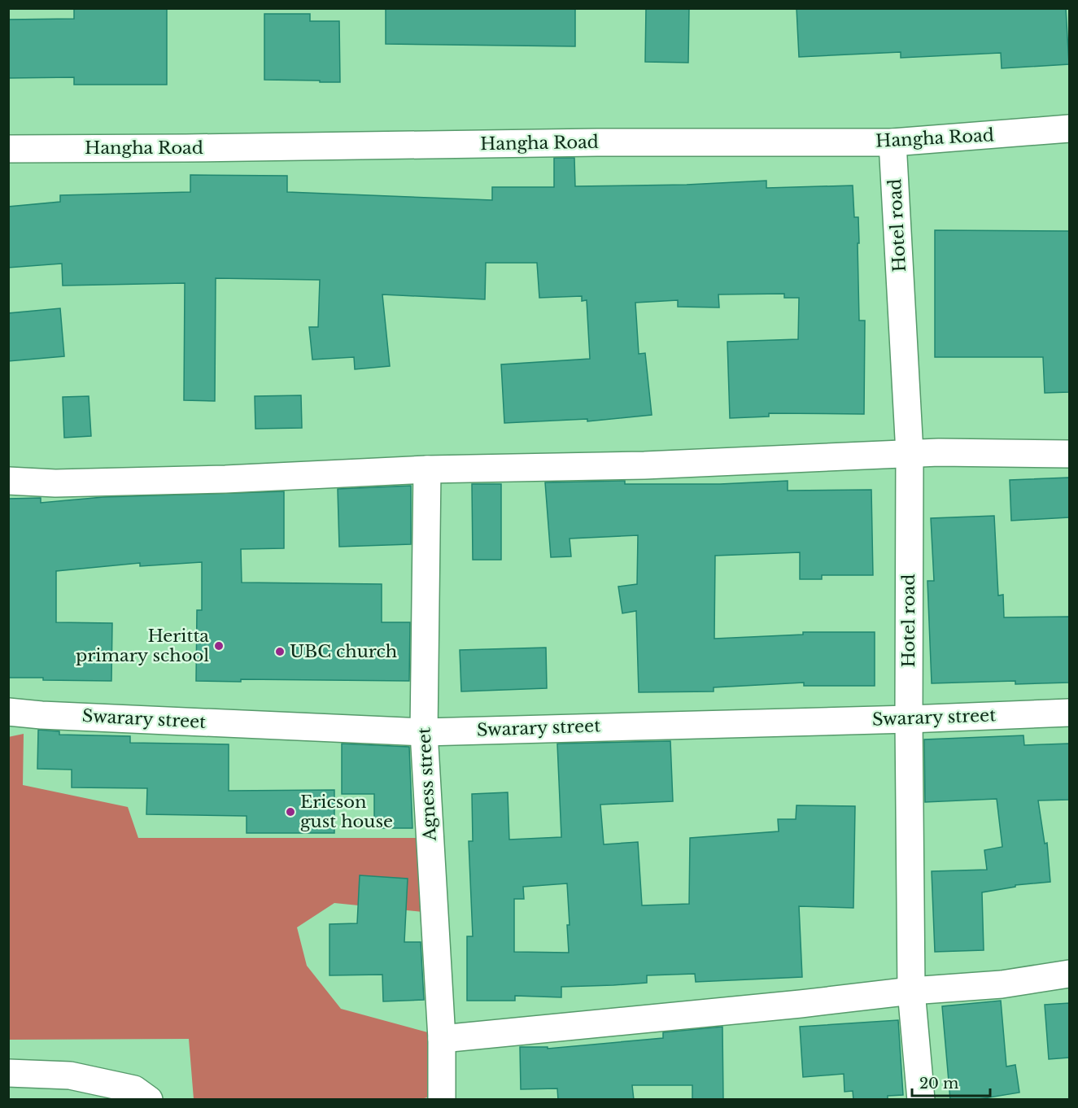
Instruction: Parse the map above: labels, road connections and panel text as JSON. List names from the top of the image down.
{
  "streets": {
    "main road": [
      "Hangha Road",
      "Hotel road",
      "Swarary street",
      "Agness street"
    ]
  },
  "crossings": [
    ["Hangha Road", "Hotel road"],
    ["Hotel road", "Swarary street"],
    ["Swarary street", "Agness street"]
  ],
  "places": ["Heritta primary school", "UBC church", "Ericson gust house"],
  "scale_bar": "20 m"
}
